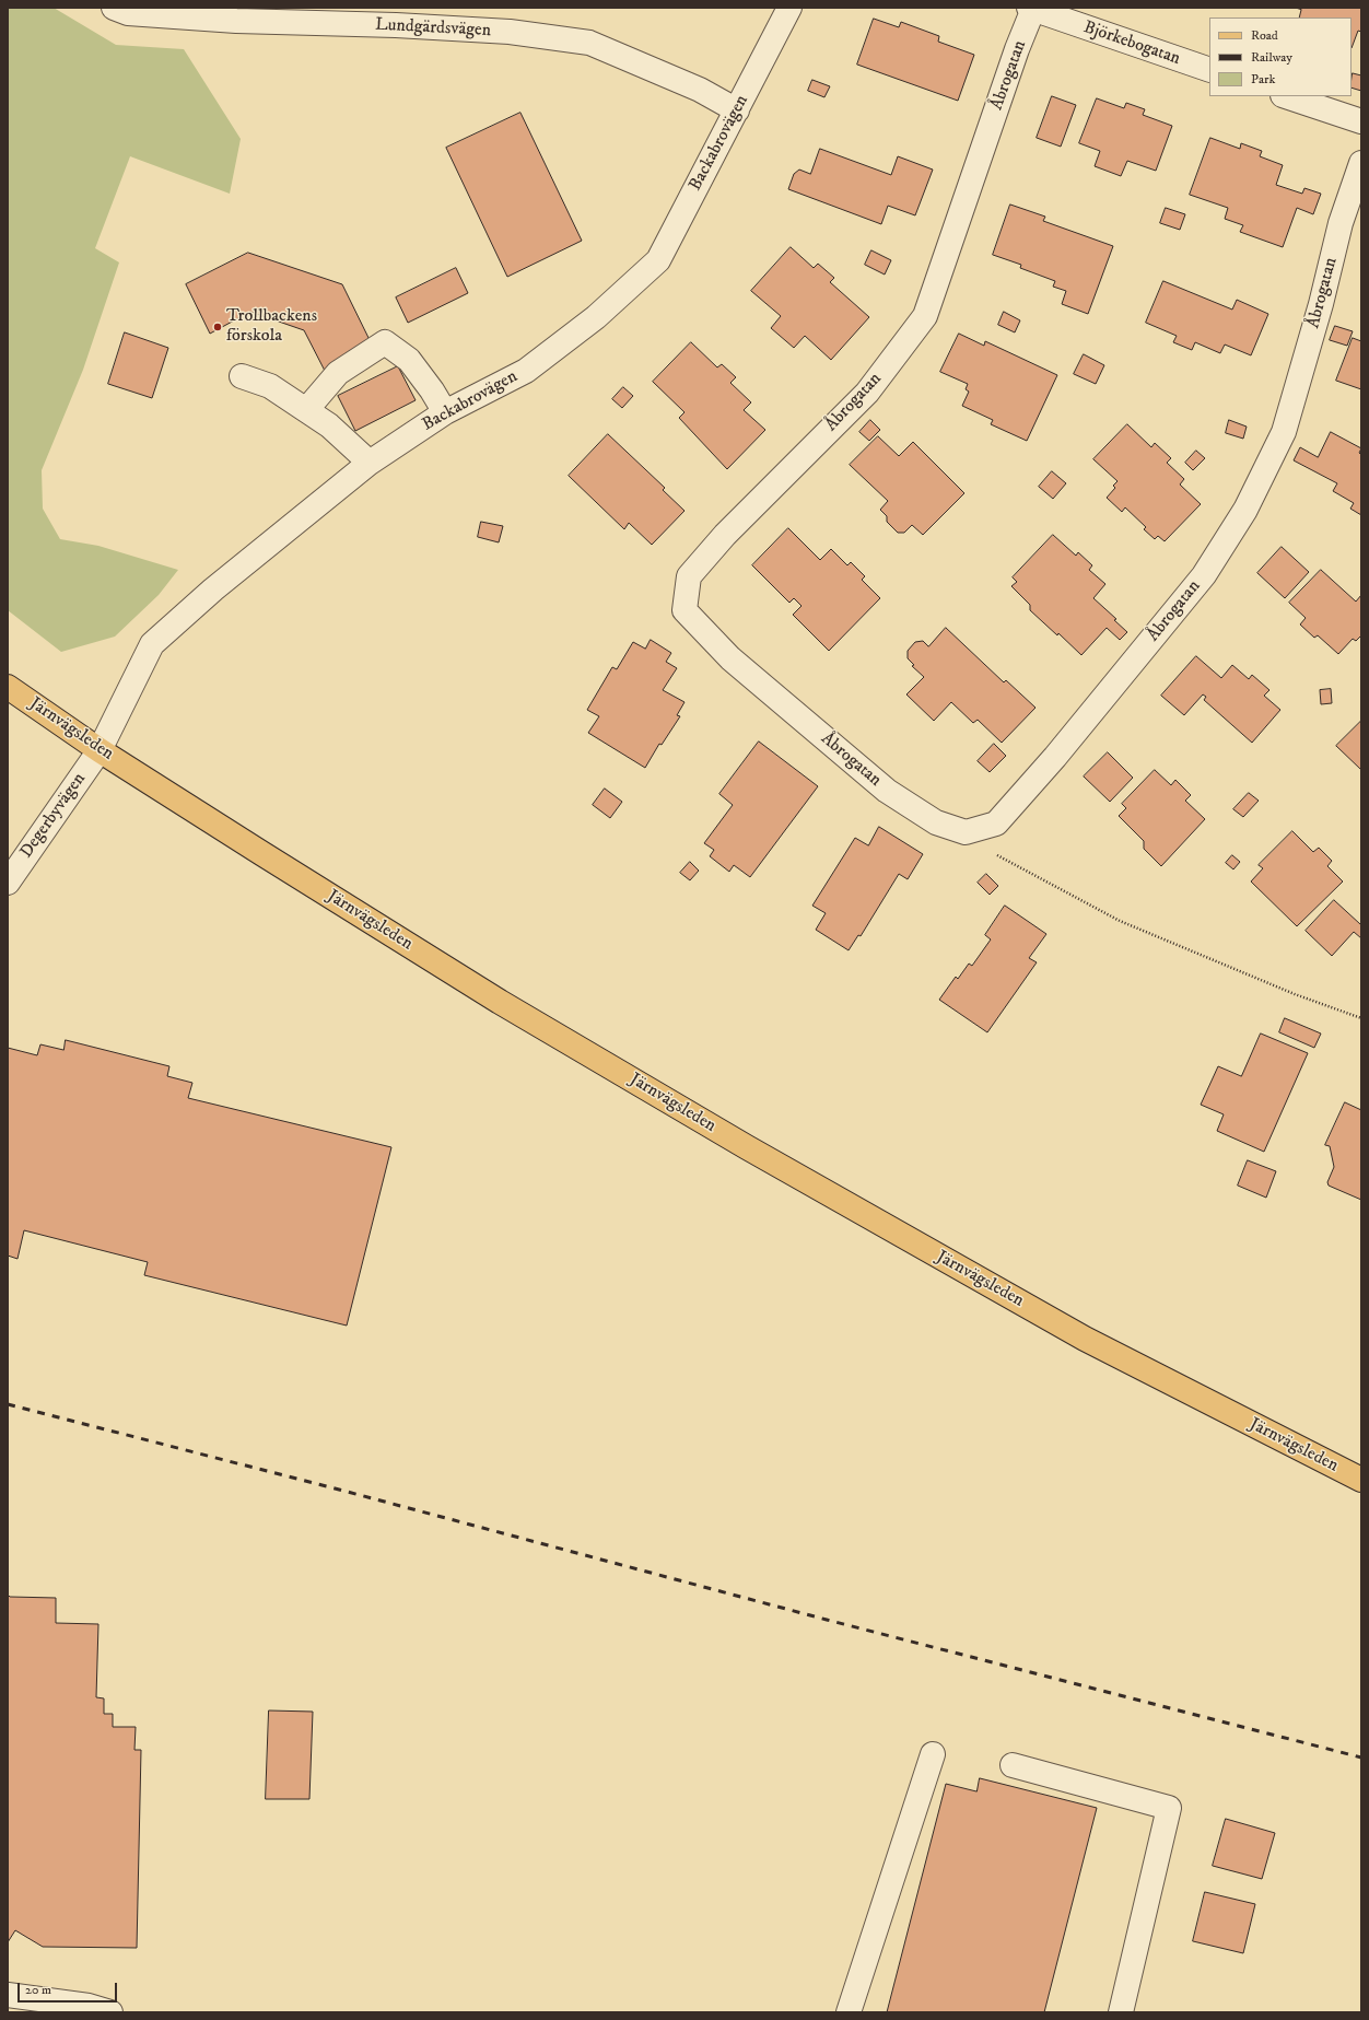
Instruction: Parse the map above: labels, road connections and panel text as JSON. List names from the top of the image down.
{
  "streets": {
    "main road": ["Järnvägsleden"],
    "street": [
      "Lundgärdsvägen",
      "Björkebogatan",
      "Åbrogatan",
      "Backabrovägen",
      "Degerbyvägen"
    ]
  },
  "crossings": [
    ["Lundgärdsvägen", "Backabrovägen"],
    ["Björkebogatan", "Åbrogatan"],
    ["Backabrovägen", "Järnvägsleden"],
    ["Backabrovägen", "Degerbyvägen"],
    ["Järnvägsleden", "Degerbyvägen"]
  ],
  "places": ["Trollbackens förskola"],
  "legend": ["Road", "Railway", "Park"],
  "scale_bar": "20 m"
}
